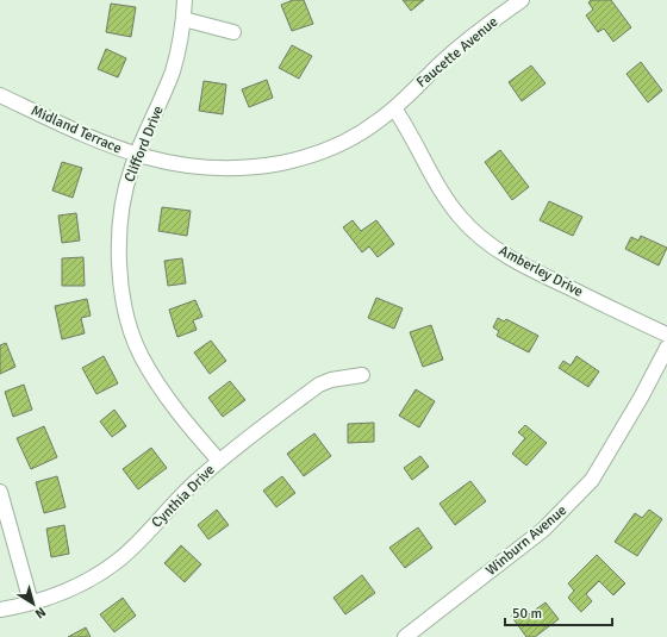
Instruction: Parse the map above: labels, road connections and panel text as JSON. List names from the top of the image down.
{
  "streets": {
    "street": [
      "Faucette Avenue",
      "Midland Terrace",
      "Clifford Drive",
      "Amberley Drive",
      "Cynthia Drive",
      "Winburn Avenue"
    ]
  },
  "crossings": [
    ["Faucette Avenue", "Midland Terrace"],
    ["Faucette Avenue", "Amberley Drive"],
    ["Midland Terrace", "Clifford Drive"],
    ["Midland Terrace", "Amberley Drive"],
    ["Clifford Drive", "Cynthia Drive"]
  ],
  "scale_bar": "50 m",
  "north": "bottom right"
}
